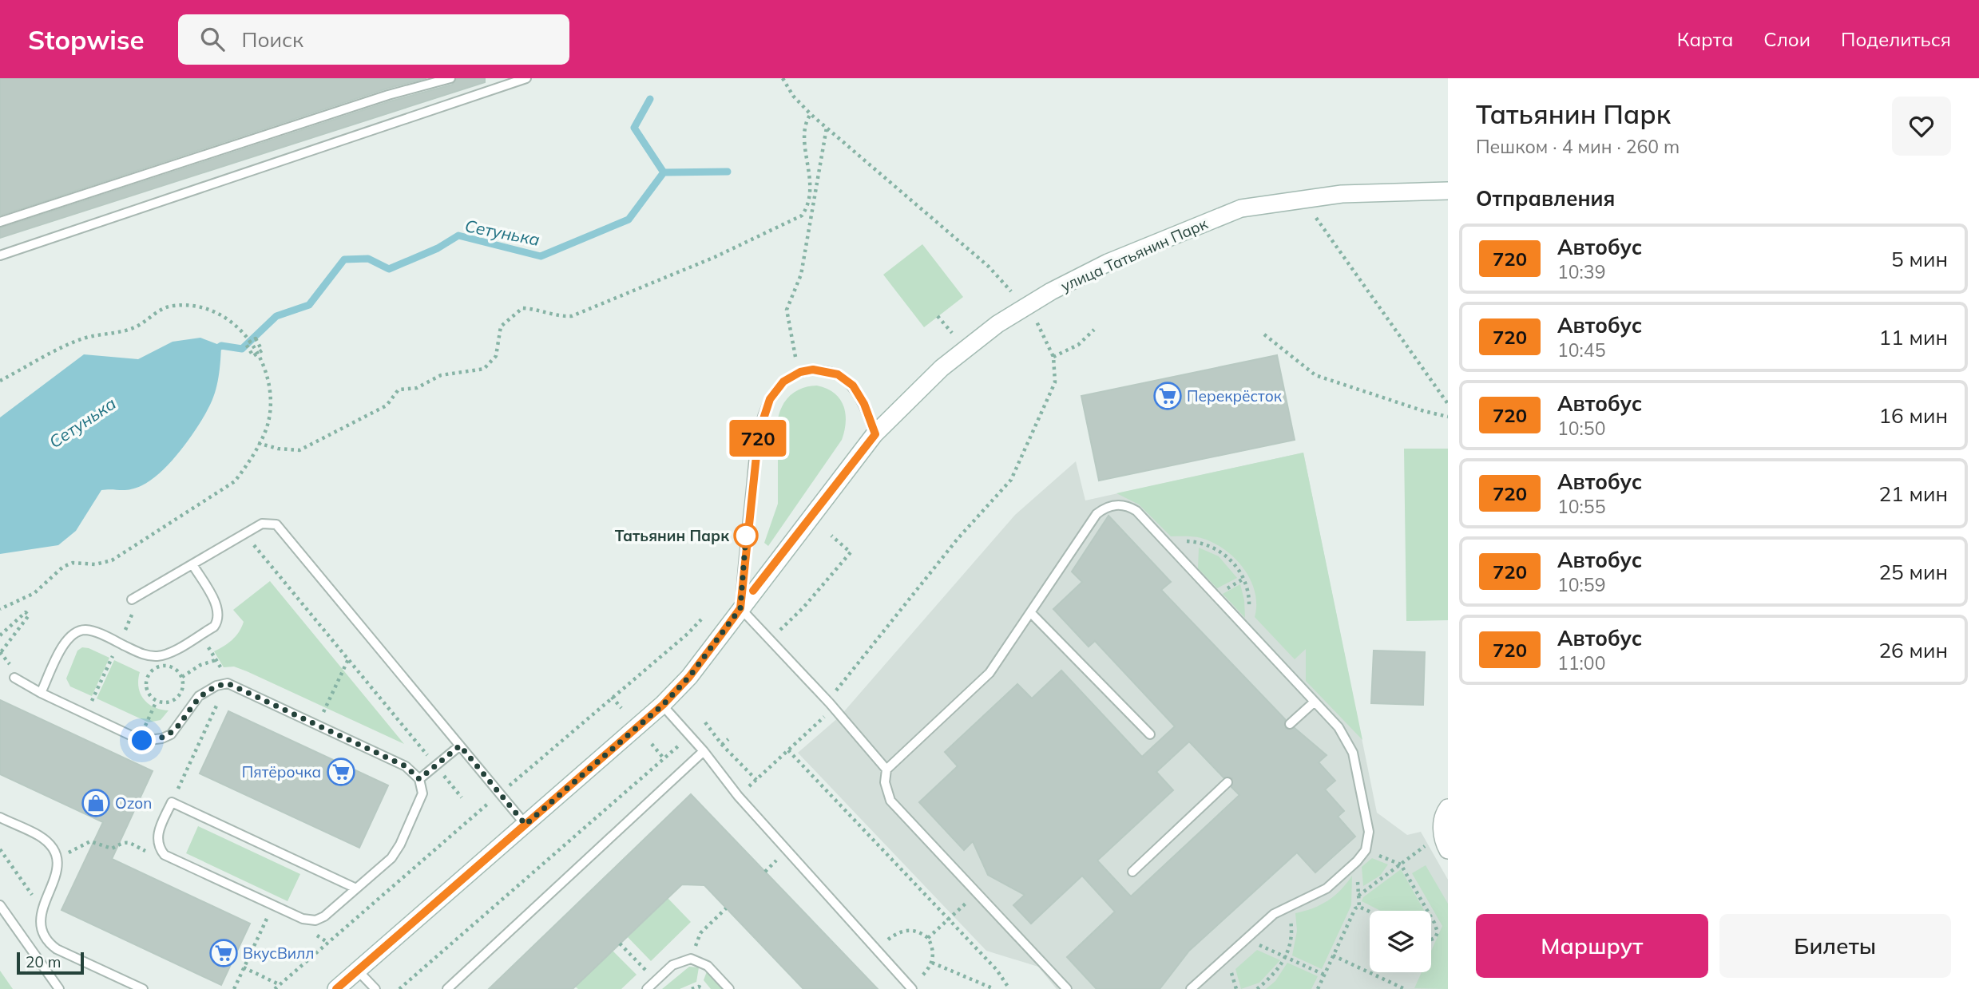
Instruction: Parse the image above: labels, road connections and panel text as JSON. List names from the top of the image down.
{
  "streets": {
    "street": ["улица Татьянин Парк"]
  },
  "water": ["Сетунька"],
  "places": {
    "supermarket": ["Перекрёсток", "Пятёрочка", "ВкусВилл"],
    "other": ["Татьянин Парк"],
    "shop": ["Ozon"]
  },
  "lines": ["bus line 720"],
  "scale_bar": "20 m",
  "page": {
    "header": "Stopwise",
    "search": "Поиск",
    "nav": ["Карта", "Слои", "Поделиться"],
    "on_map": "720",
    "heading": [
      ["Татьянин Парк", "Пешком · 4 мин · 260 m"],
      "Отправления"
    ],
    "list": [
      {
        "mark": "720",
        "name": "Автобус",
        "note": "10:39",
        "value": "5 мин"
      },
      {
        "mark": "720",
        "name": "Автобус",
        "note": "10:45",
        "value": "11 мин"
      },
      {
        "mark": "720",
        "name": "Автобус",
        "note": "10:50",
        "value": "16 мин"
      },
      {
        "mark": "720",
        "name": "Автобус",
        "note": "10:55",
        "value": "21 мин"
      },
      {
        "mark": "720",
        "name": "Автобус",
        "note": "10:59",
        "value": "25 мин"
      },
      {
        "mark": "720",
        "name": "Автобус",
        "note": "11:00",
        "value": "26 мин"
      }
    ],
    "buttons": ["Маршрут", "Билеты"],
    "scale": "20 m"
  }
}
